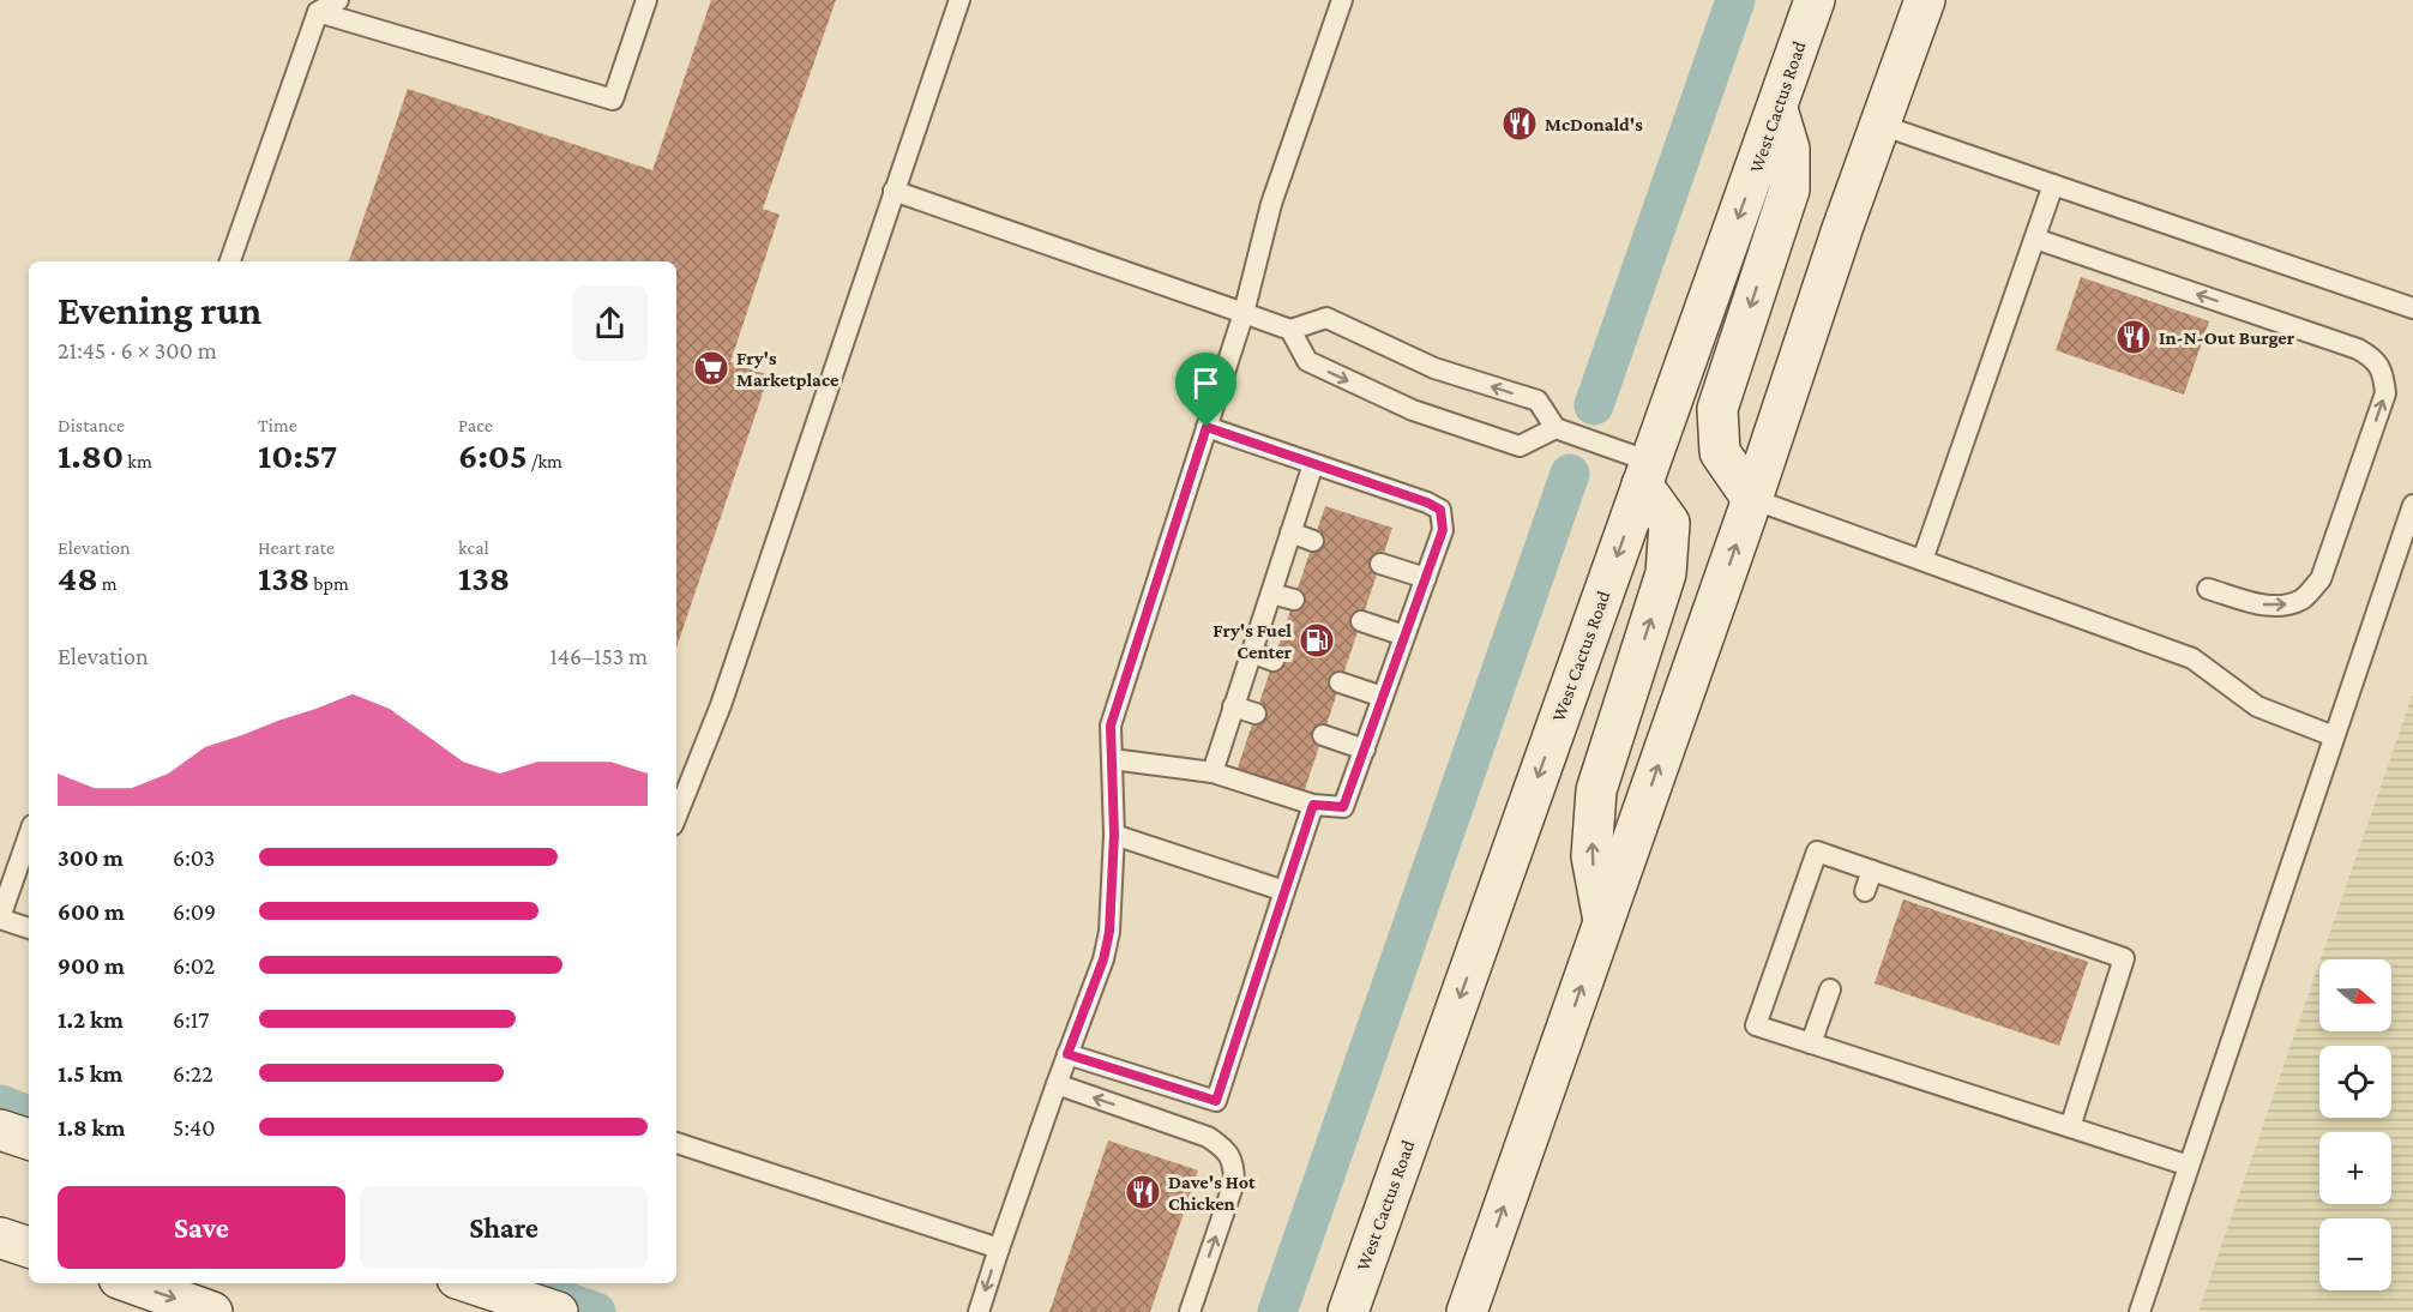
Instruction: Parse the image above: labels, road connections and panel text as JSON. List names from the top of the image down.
{
  "streets": {
    "main road": ["West Cactus Road"]
  },
  "places": {
    "restaurant": ["McDonald's", "In-N-Out Burger", "Dave's Hot Chicken"],
    "supermarket": ["Fry's Marketplace"],
    "fuel station": ["Fry's Fuel Center"]
  },
  "north": "right",
  "page": {
    "heading": ["Evening run", "21:45 · 6 × 300 m"],
    "stats": [
      ["Distance", "1.80 km"],
      ["Time", "10:57"],
      ["Pace", "6:05 /km"],
      ["Elevation", "48 m"],
      ["Heart rate", "138 bpm"],
      ["kcal", "138"]
    ],
    "chart": ["Elevation", "146–153 m"],
    "list": [
      {
        "name": "300 m",
        "note": "6:03"
      },
      {
        "name": "600 m",
        "note": "6:09"
      },
      {
        "name": "900 m",
        "note": "6:02"
      },
      {
        "name": "1.2 km",
        "note": "6:17"
      },
      {
        "name": "1.5 km",
        "note": "6:22"
      },
      {
        "name": "1.8 km",
        "note": "5:40"
      }
    ],
    "map_buttons": ["+", "−"],
    "buttons": ["Save", "Share"]
  }
}
